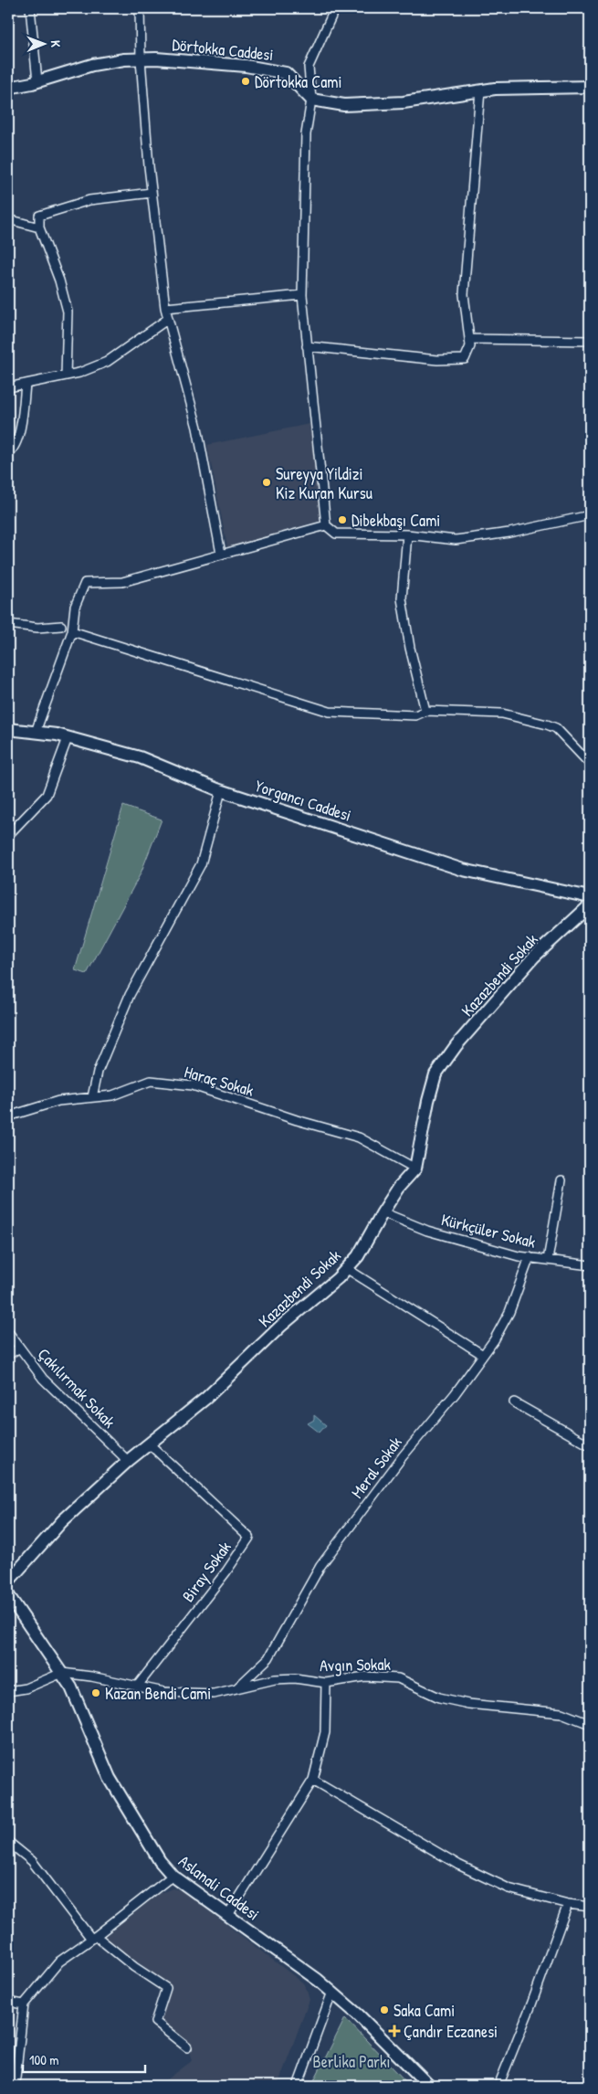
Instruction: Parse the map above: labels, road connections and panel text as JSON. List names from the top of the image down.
{
  "streets": {
    "street": [
      "Dörtokka Caddesi",
      "Yorgancı Caddesi",
      "Kazazbendi Sokak",
      "Haraç Sokak",
      "Kürkçüler Sokak",
      "Çakılırmak Sokak",
      "Meral Sokak",
      "Biray Sokak",
      "Avgın Sokak",
      "Aslanali Caddesi"
    ]
  },
  "crossings": [
    ["Kazazbendi Sokak", "Haraç Sokak"],
    ["Kazazbendi Sokak", "Kürkçüler Sokak"],
    ["Kazazbendi Sokak", "Çakılırmak Sokak"],
    ["Kazazbendi Sokak", "Biray Sokak"],
    ["Kürkçüler Sokak", "Meral Sokak"],
    ["Meral Sokak", "Avgın Sokak"],
    ["Biray Sokak", "Avgın Sokak"],
    ["Avgın Sokak", "Aslanali Caddesi"]
  ],
  "parks": ["Berlika Parkı"],
  "places": {
    "other": [
      "Dörtokka Cami",
      "Sureyya Yildizi Kiz Kuran Kursu",
      "Dibekbaşı Cami",
      "Kazan Bendi Cami",
      "Saka Cami"
    ],
    "health": ["Çandır Eczanesi"]
  },
  "scale_bar": "100 m",
  "north": "right"
}
